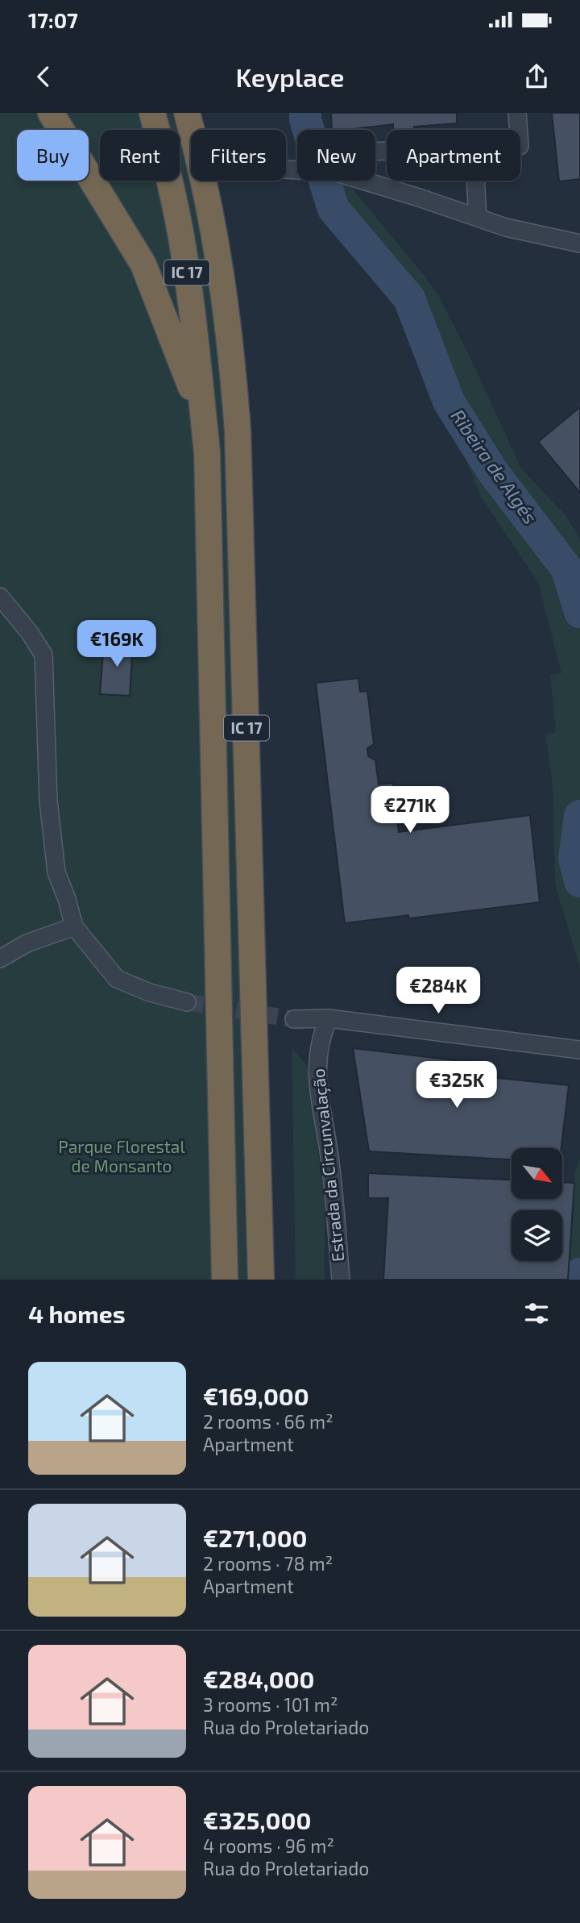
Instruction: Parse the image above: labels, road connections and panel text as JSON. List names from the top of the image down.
{
  "streets": {
    "highway": ["IC 17"],
    "street": ["Estrada da Circunvalação"]
  },
  "water": ["Ribeira de Algés"],
  "parks": ["Parque Florestal de Monsanto"],
  "north": "bottom right",
  "page": {
    "status": "17:07",
    "header": "Keyplace",
    "chip": [
      "Buy",
      "Rent",
      "Filters",
      "New",
      "Apartment"
    ],
    "price": [
      "€169K",
      "€271K",
      "€284K",
      "€325K"
    ],
    "heading": "4 homes",
    "list": [
      {
        "name": "€169,000",
        "note": "2 rooms · 66 m² · Apartment"
      },
      {
        "name": "€271,000",
        "note": "2 rooms · 78 m² · Apartment"
      },
      {
        "name": "€284,000",
        "note": "3 rooms · 101 m² · Rua do Proletariado"
      },
      {
        "name": "€325,000",
        "note": "4 rooms · 96 m² · Rua do Proletariado"
      }
    ]
  }
}
